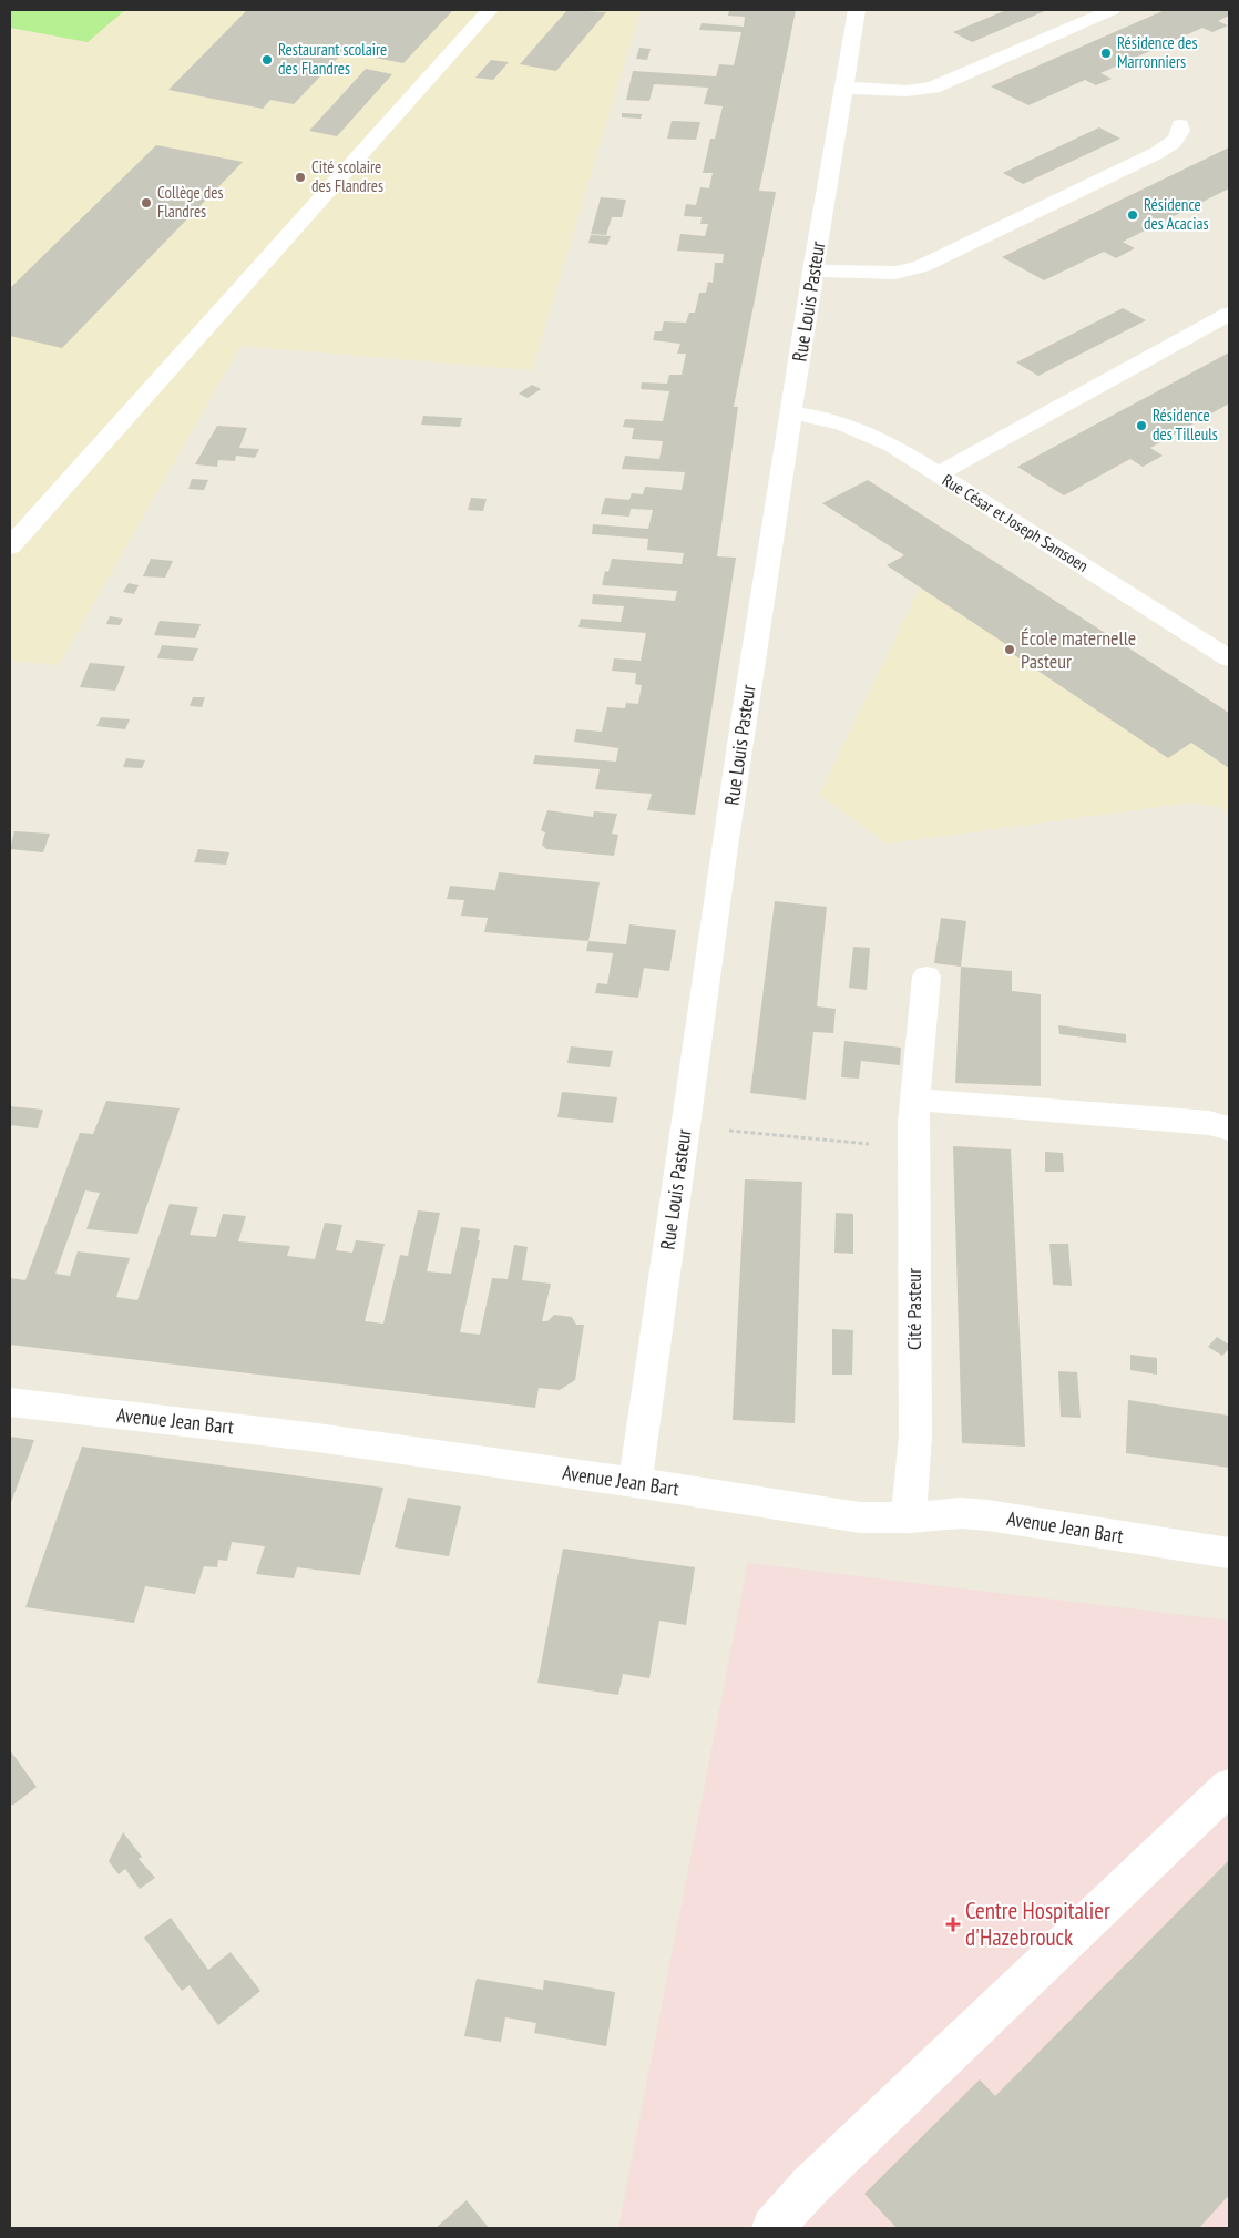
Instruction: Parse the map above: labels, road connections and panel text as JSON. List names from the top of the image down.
{
  "streets": {
    "street": [
      "Rue Louis Pasteur",
      "Rue César et Joseph Samsoen",
      "Cité Pasteur",
      "Avenue Jean Bart"
    ]
  },
  "crossings": [
    ["Rue Louis Pasteur", "Rue César et Joseph Samsoen"],
    ["Rue Louis Pasteur", "Avenue Jean Bart"],
    ["Cité Pasteur", "Avenue Jean Bart"]
  ],
  "places": {
    "other": [
      "Résidence des Marronniers",
      "Restaurant scolaire des Flandres",
      "Cité scolaire des Flandres",
      "Collège des Flandres",
      "Résidence des Acacias",
      "Résidence des Tilleuls",
      "École maternelle Pasteur"
    ],
    "health": ["Centre Hospitalier d'Hazebrouck"]
  }
}
